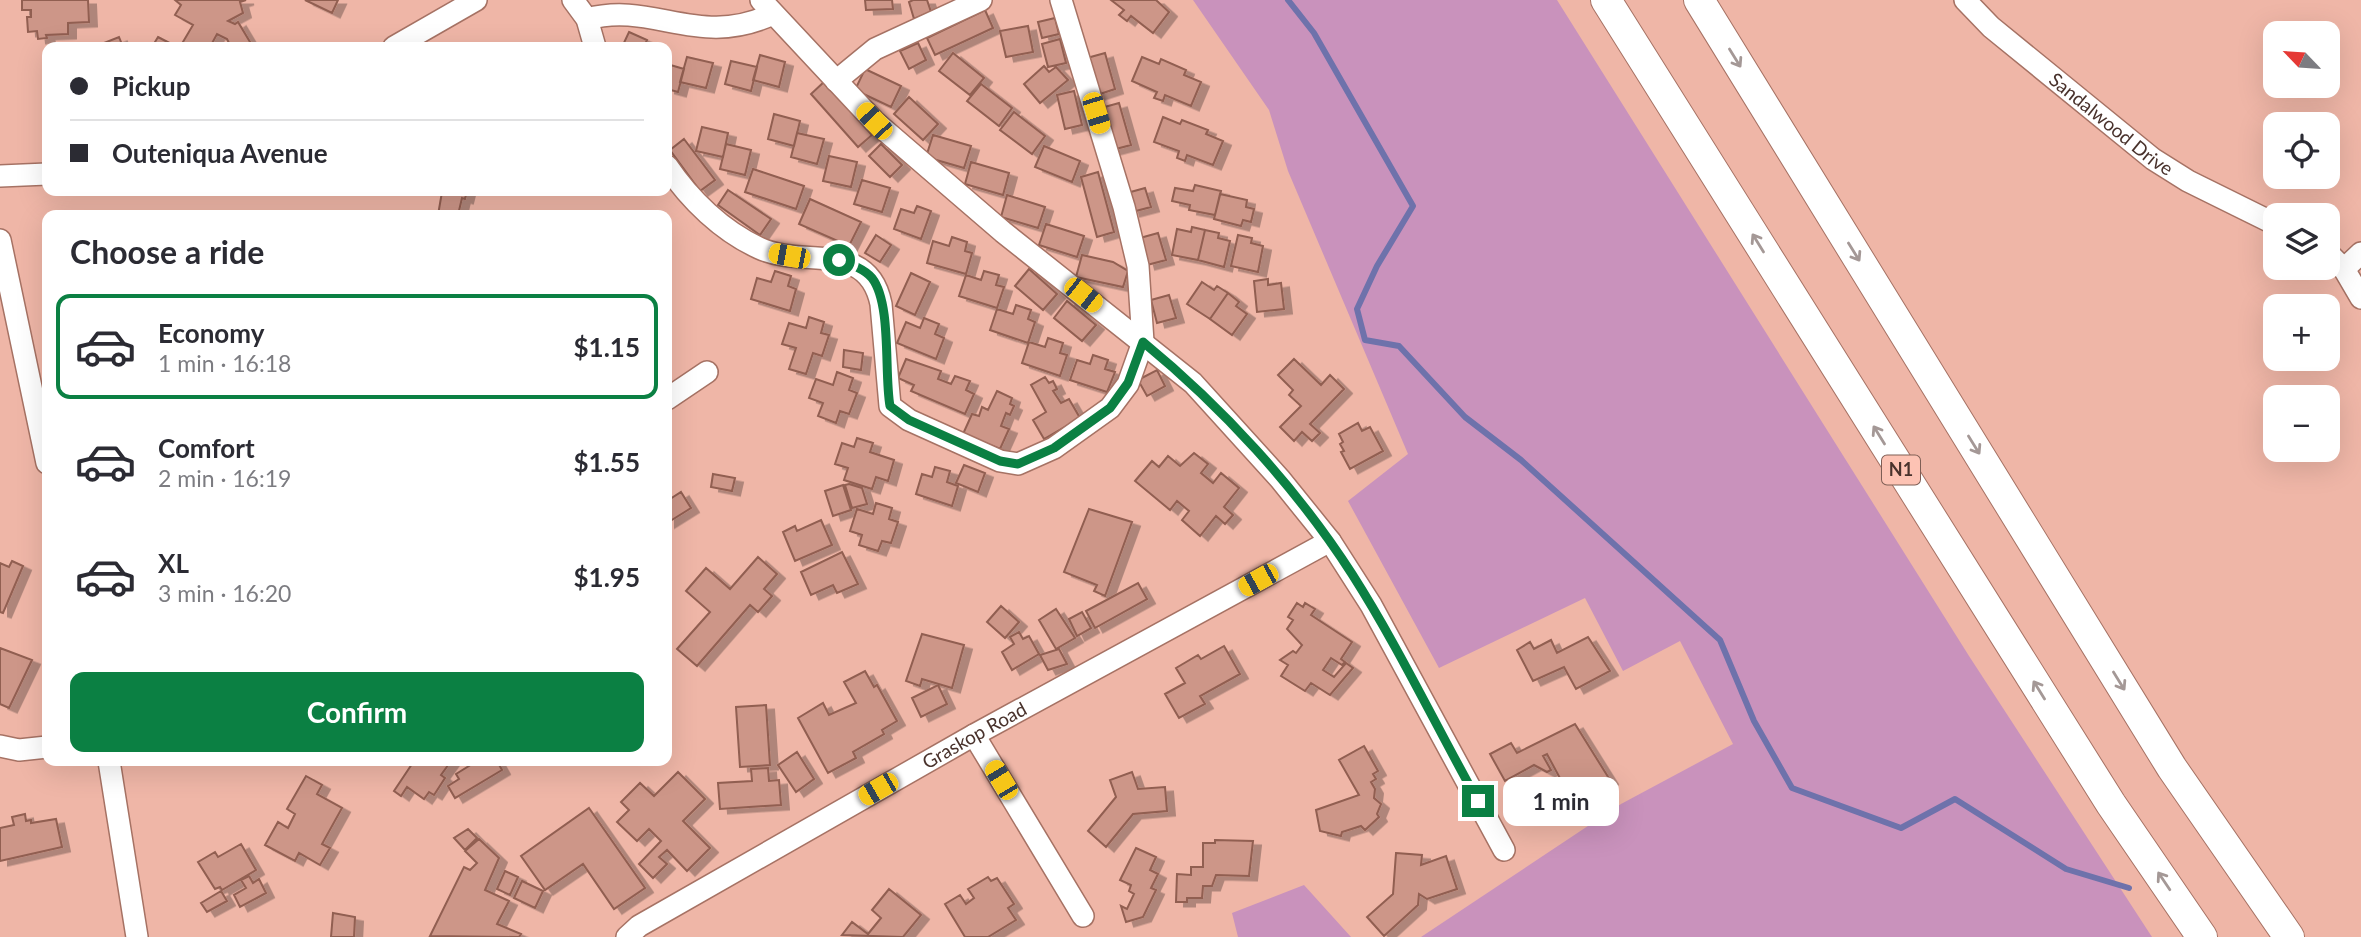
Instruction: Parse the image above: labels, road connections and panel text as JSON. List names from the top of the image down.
{
  "streets": {
    "highway": ["N1"],
    "street": ["Sandalwood Drive", "Graskop Road"]
  },
  "north": "top left",
  "page": {
    "map_buttons": ["+", "−"],
    "banner": ["Pickup", "Outeniqua Avenue"],
    "heading": "Choose a ride",
    "list": [
      {
        "name": "Economy",
        "note": "1 min · 16:18",
        "value": "$1.15"
      },
      {
        "name": "Comfort",
        "note": "2 min · 16:19",
        "value": "$1.55"
      },
      {
        "name": "XL",
        "note": "3 min · 16:20",
        "value": "$1.95"
      }
    ],
    "buttons": "Confirm",
    "bubble": "1 min"
  }
}
